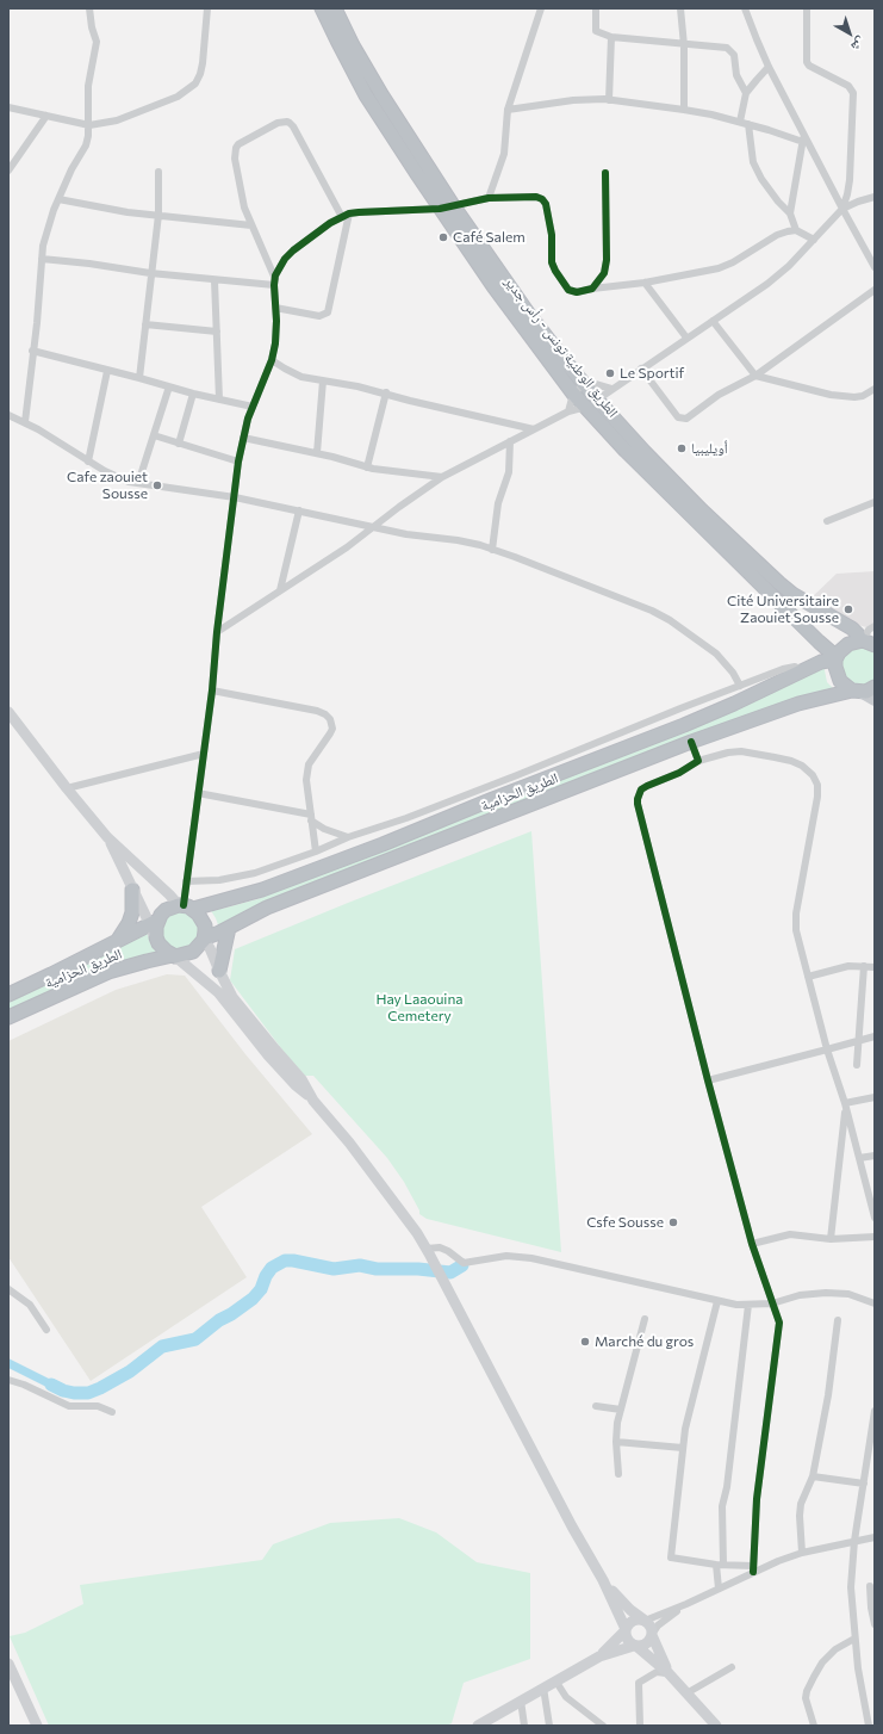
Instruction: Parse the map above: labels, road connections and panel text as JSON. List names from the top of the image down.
{
  "streets": {
    "highway": ["الطريق الوطنية تونس - رأس جدير", "الطريق الحزامية"]
  },
  "crossings": [
    ["الطريق الوطنية تونس - رأس جدير", "الطريق الحزامية"]
  ],
  "parks": ["Hay Laaouina Cemetery"],
  "places": [
    "Café Salem",
    "Le Sportif",
    "أويليبيا",
    "Cafe zaouiet Sousse",
    "Cité Universitaire Zaouiet Sousse",
    "Csfe Sousse",
    "Marché du gros"
  ],
  "north": "bottom right"
}
